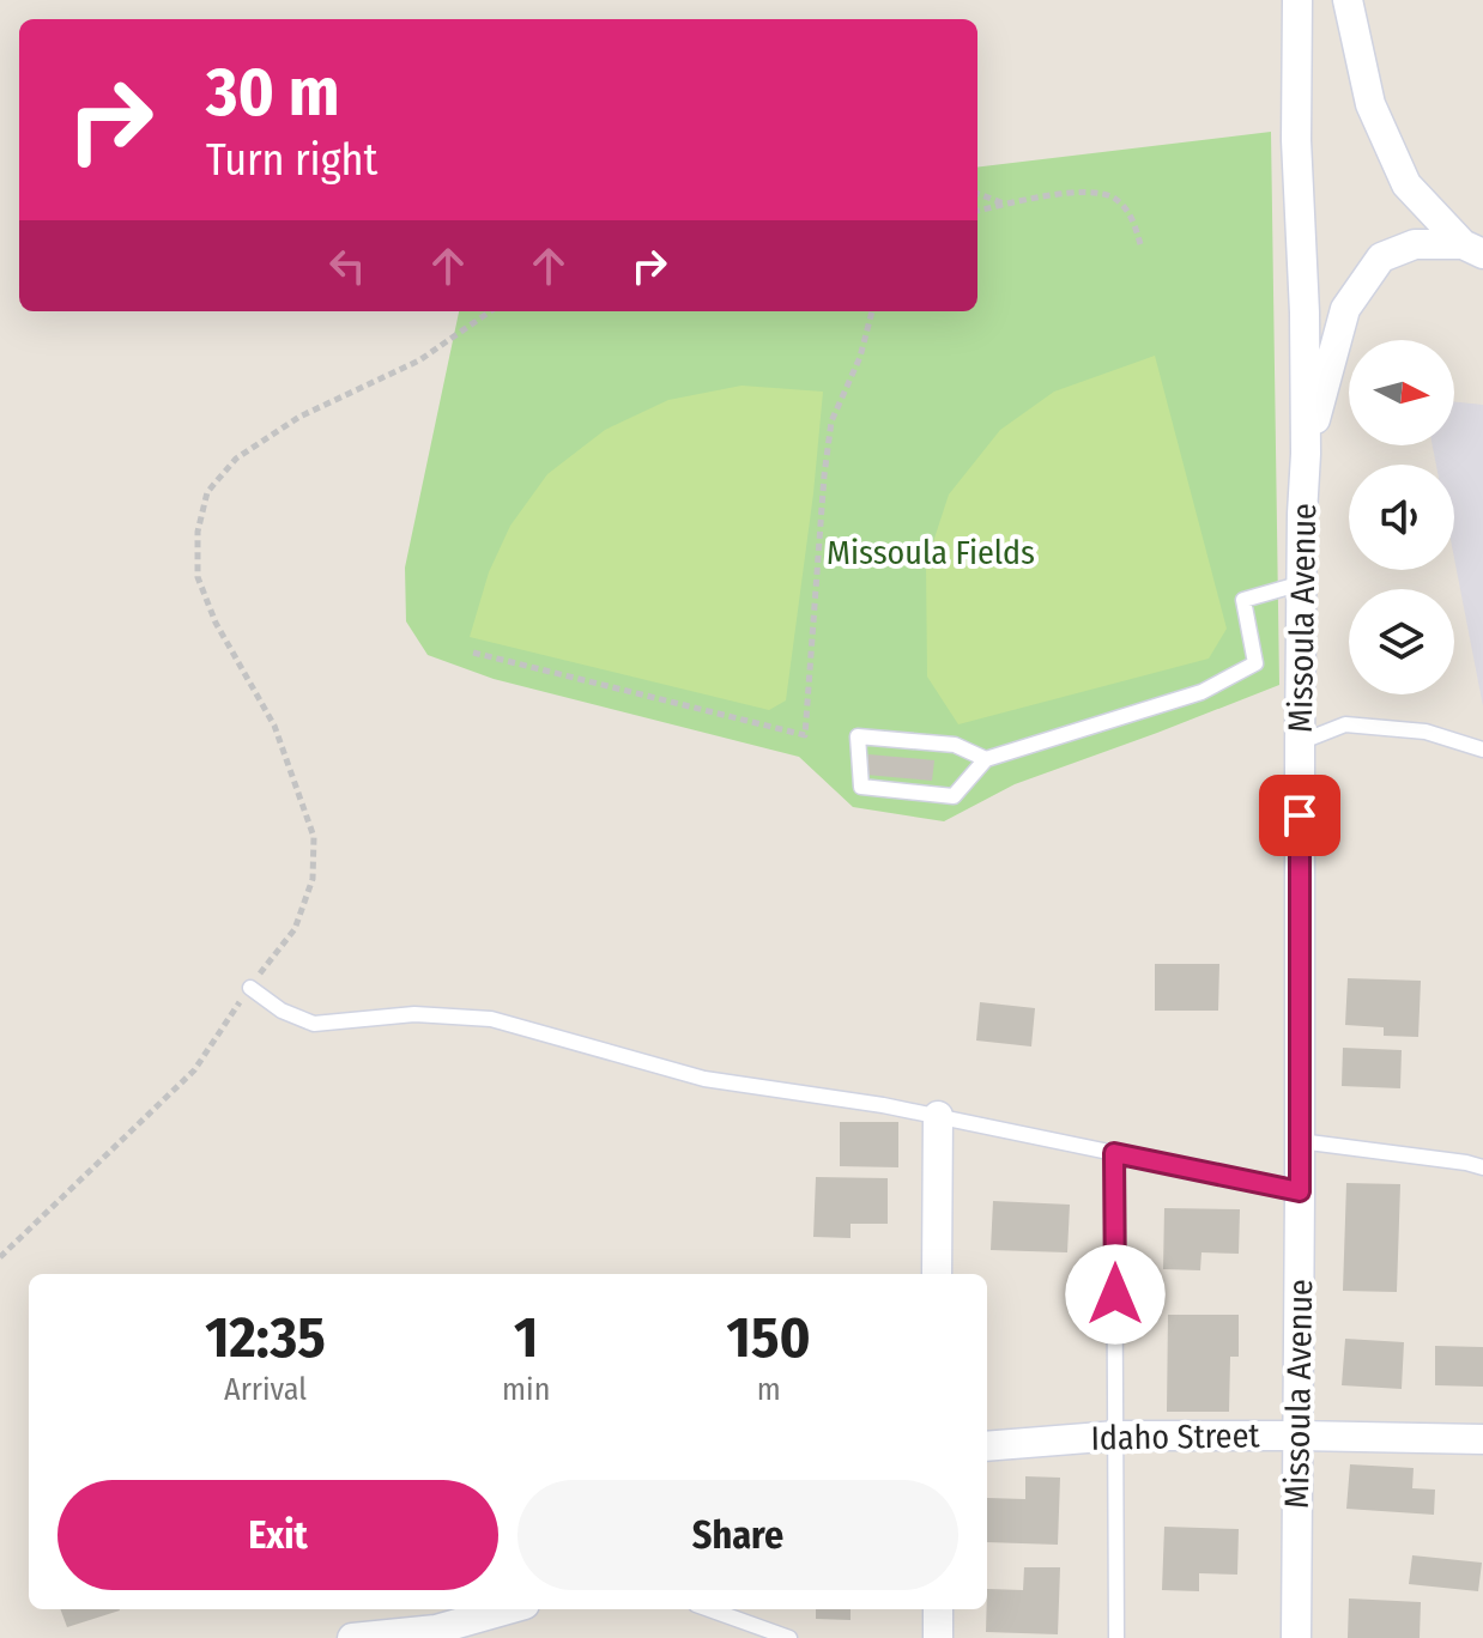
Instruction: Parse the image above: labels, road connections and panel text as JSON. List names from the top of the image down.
{
  "streets": {
    "street": ["Missoula Avenue", "Idaho Street"]
  },
  "crossings": [
    ["Missoula Avenue", "Idaho Street"]
  ],
  "parks": ["Missoula Fields"],
  "north": "right",
  "page": {
    "turn": ["30 m", "Turn right"],
    "eta": [
      "12:35",
      "Arrival",
      "1",
      "min",
      "150",
      "m"
    ],
    "buttons": ["Exit", "Share"]
  }
}
